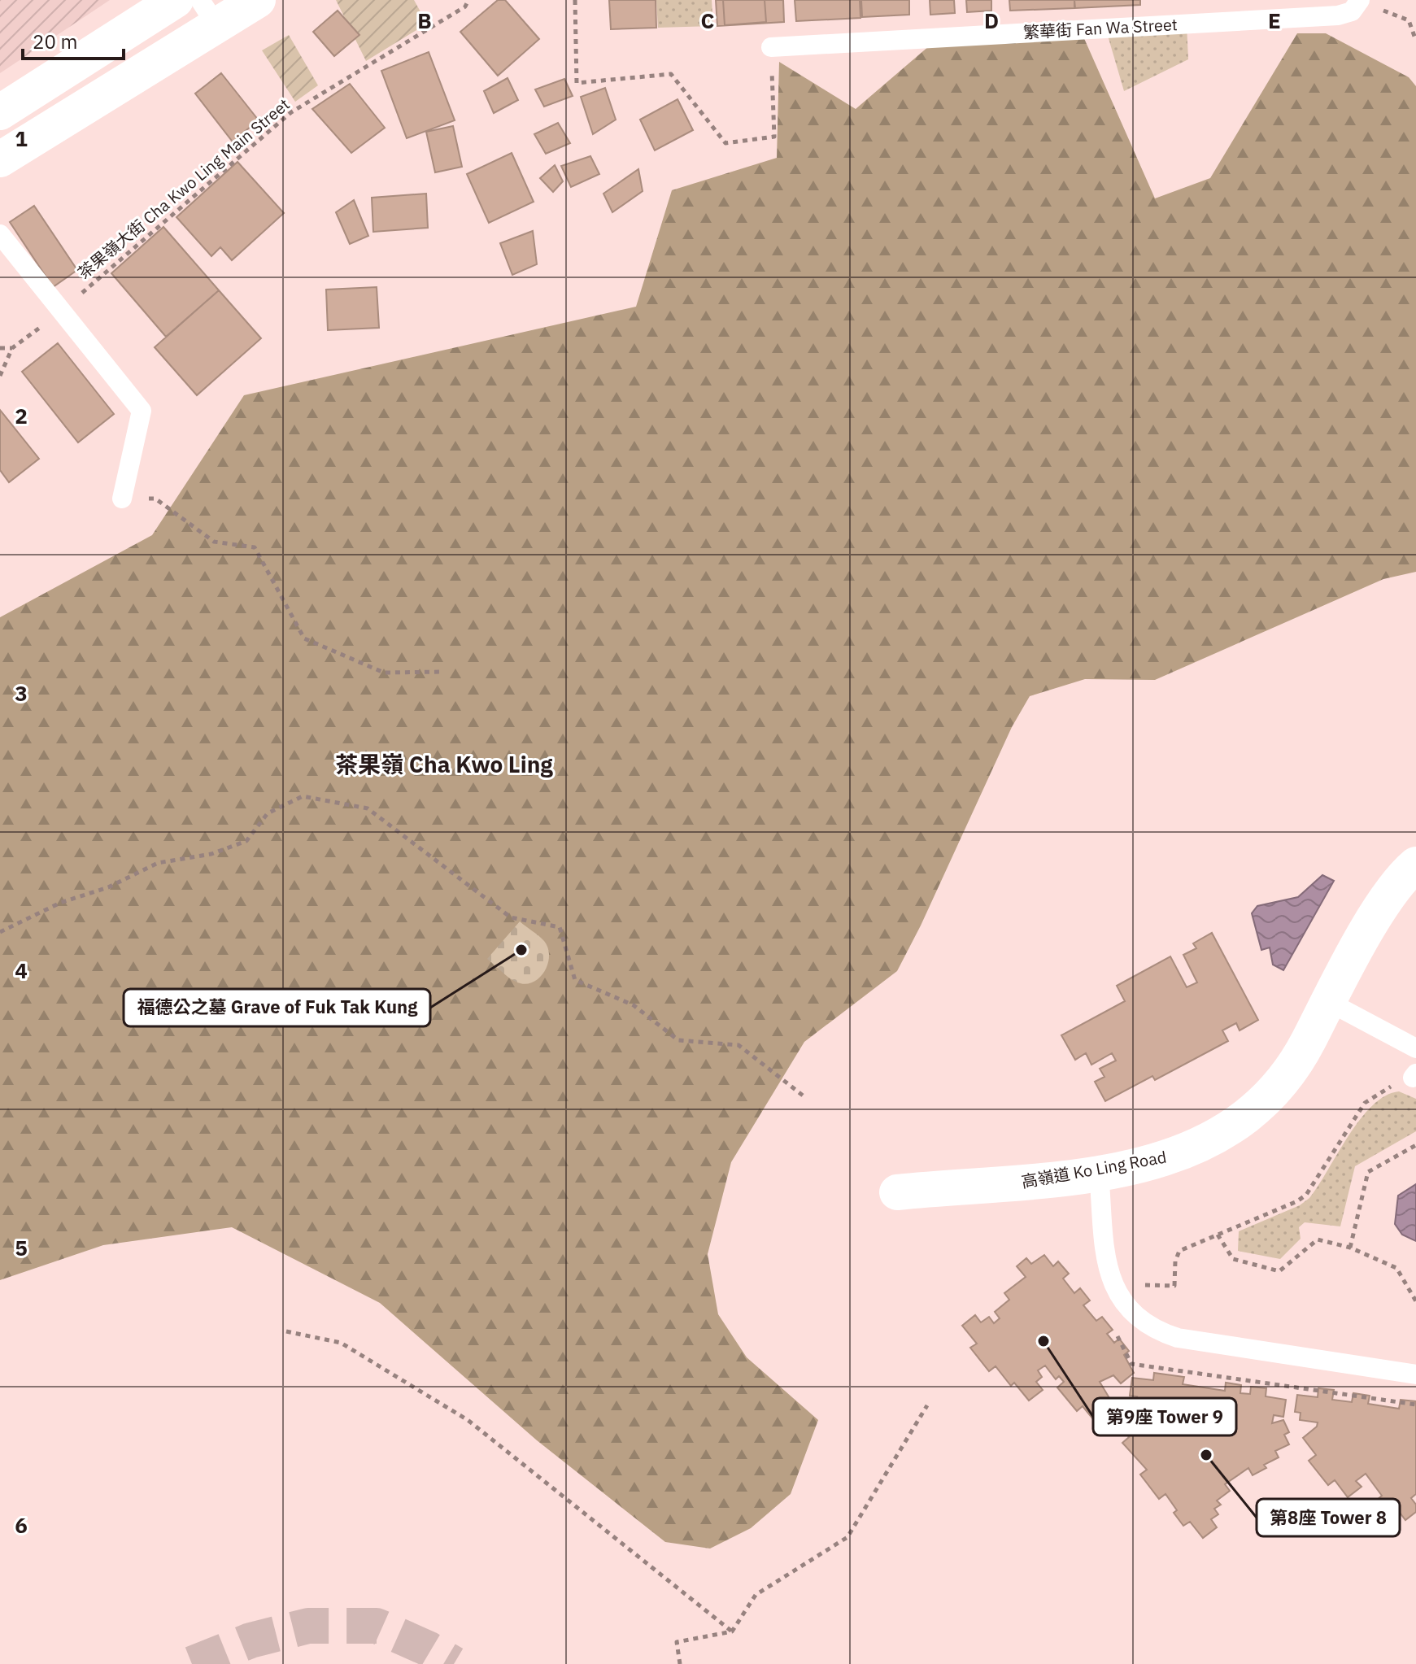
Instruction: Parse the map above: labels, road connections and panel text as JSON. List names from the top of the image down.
{
  "streets": {
    "street": ["高嶺道 Ko Ling Road"],
    "lane": ["繁華街 Fan Wa Street"],
    "path": ["茶果嶺大街 Cha Kwo Ling Main Street"]
  },
  "districts": ["茶果嶺 Cha Kwo Ling"],
  "places": ["福德公之墓 Grave of Fuk Tak Kung", "第9座 Tower 9", "第8座 Tower 8"],
  "scale_bar": "20 m",
  "grid": {
    "columns": [
      "B",
      "C",
      "D",
      "E"
    ],
    "rows": [
      "1",
      "2",
      "3",
      "4",
      "5",
      "6"
    ]
  }
}
